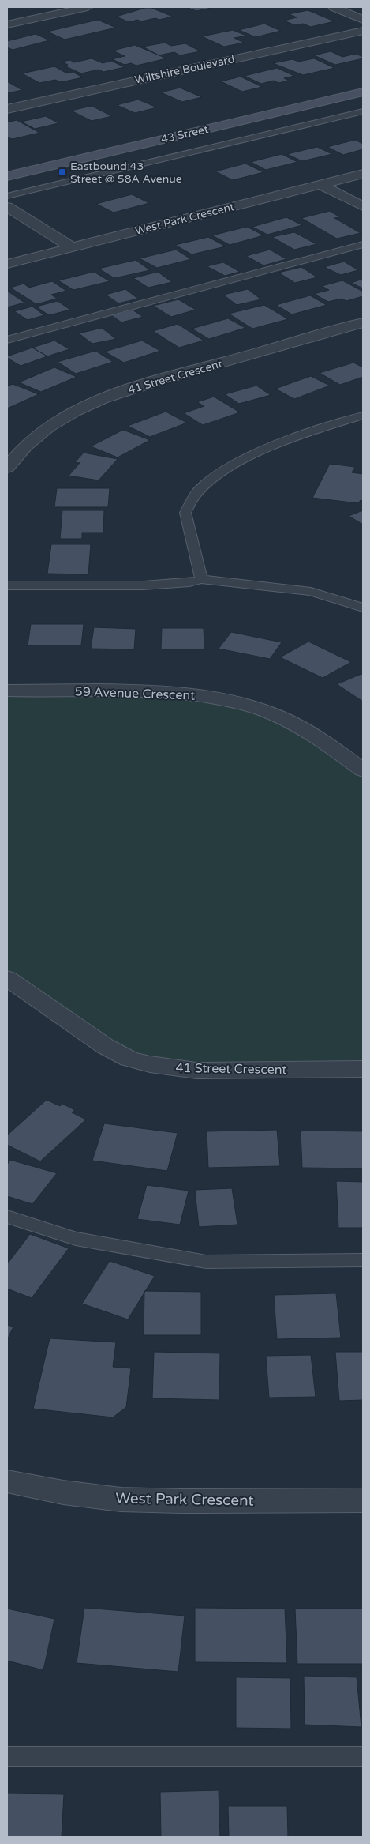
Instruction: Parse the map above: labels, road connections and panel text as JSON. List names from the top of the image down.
{
  "streets": {
    "street": [
      "Wiltshire Boulevard",
      "43 Street",
      "West Park Crescent",
      "41 Street Crescent",
      "59 Avenue Crescent"
    ]
  },
  "places": {
    "transit": ["Eastbound 43 Street @ 58A Avenue"]
  }
}
